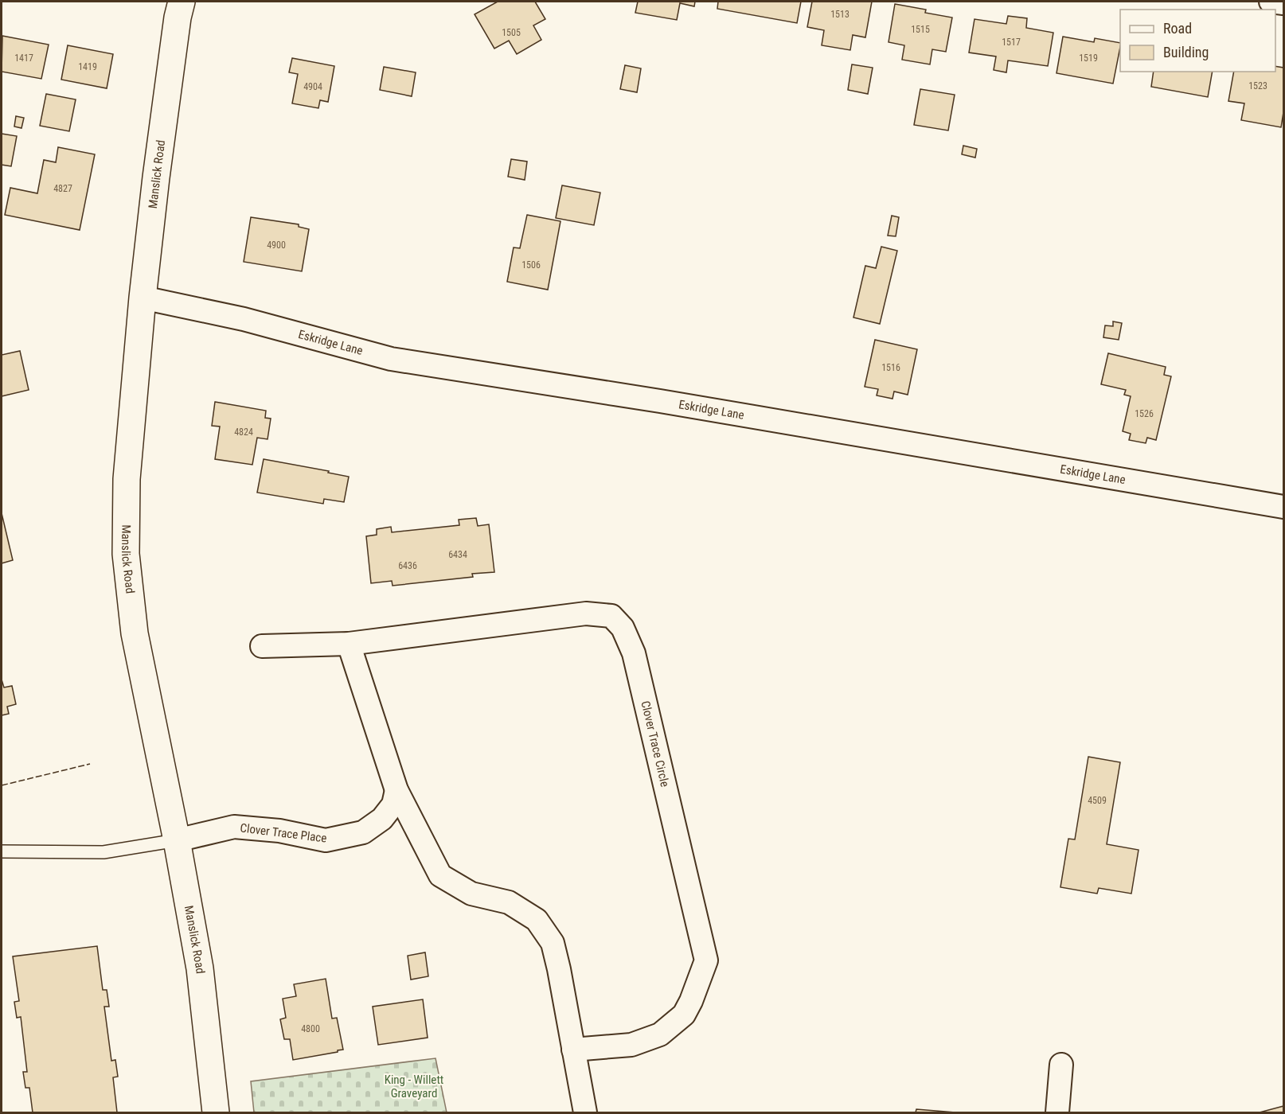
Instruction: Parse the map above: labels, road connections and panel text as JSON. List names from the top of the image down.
{
  "streets": {
    "main road": ["Manslick Road"],
    "street": ["Eskridge Lane", "Clover Trace Circle", "Clover Trace Place"]
  },
  "crossings": [
    ["Manslick Road", "Eskridge Lane"],
    ["Manslick Road", "Clover Trace Place"]
  ],
  "parks": ["King - Willett Graveyard"],
  "house_numbers": [
    "1513",
    "1515",
    "1505",
    "1517",
    "1417",
    "1519",
    "1419",
    "1523",
    "4904",
    "4827",
    "4900",
    "1506",
    "1516",
    "1526",
    "4824",
    "6434",
    "6436",
    "4509",
    "4800"
  ],
  "legend": ["Road", "Building"]
}
